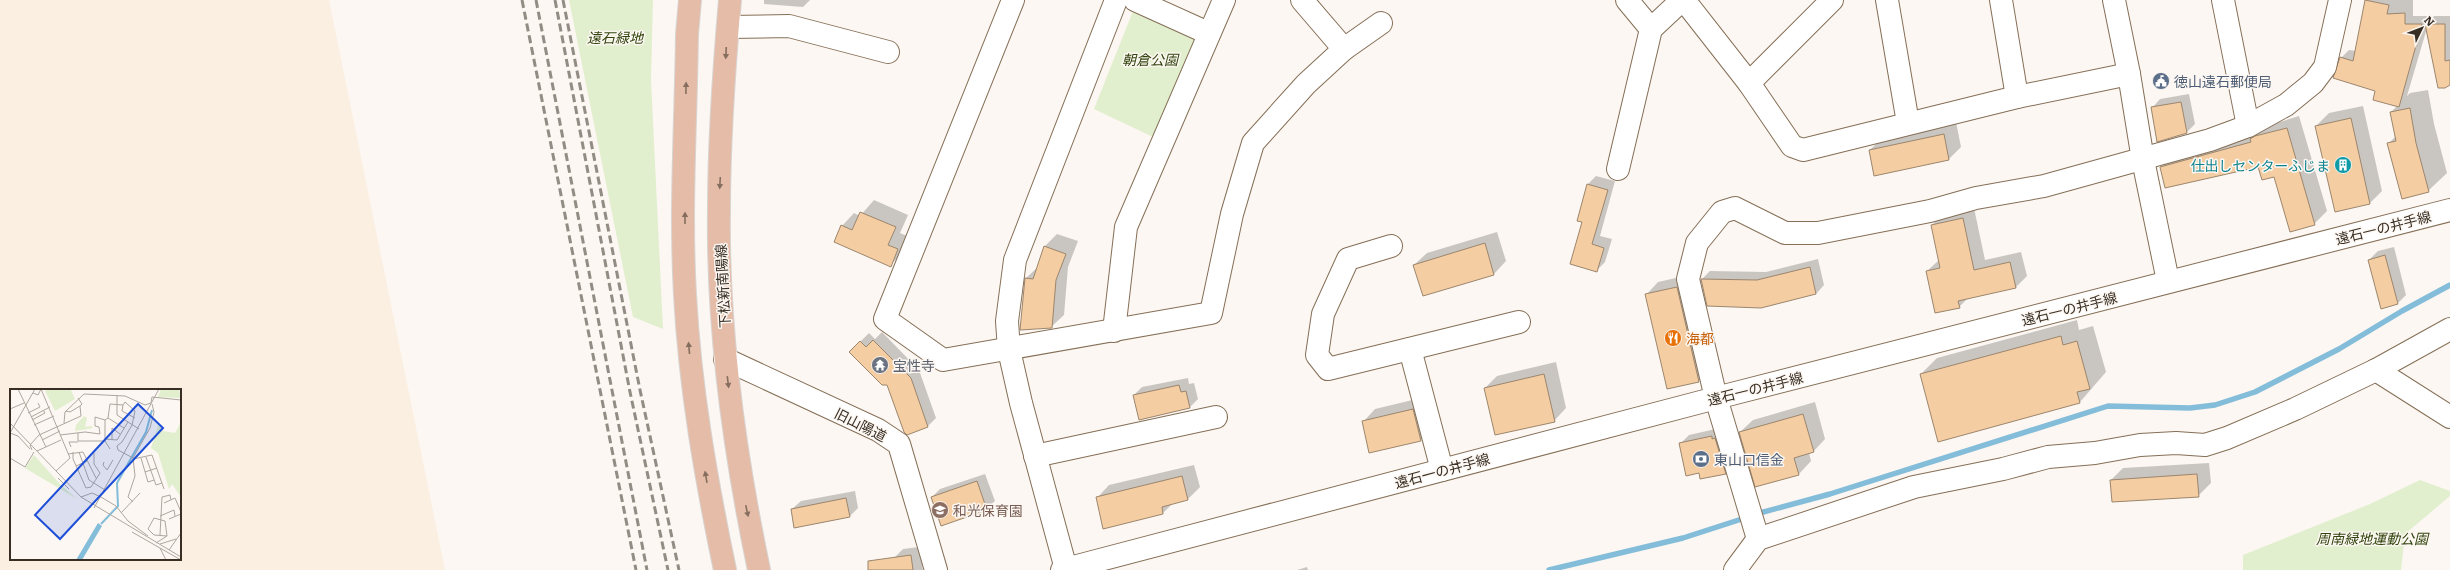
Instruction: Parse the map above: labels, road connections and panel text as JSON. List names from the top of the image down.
{
  "streets": {
    "main road": ["下松新南陽線"],
    "street": ["遠石一の井手線", "旧山陽道"]
  },
  "crossings": [
    ["下松新南陽線", "旧山陽道"]
  ],
  "parks": ["遠石緑地", "朝倉公園", "周南緑地運動公園"],
  "places": {
    "public building": ["徳山遠石郵便局"],
    "building": ["仕出しセンターふじま"],
    "restaurant": ["海都"],
    "temple": ["宝性寺"],
    "bank": ["東山口信金"],
    "school or university": ["和光保育園"]
  },
  "north": "top right"
}
